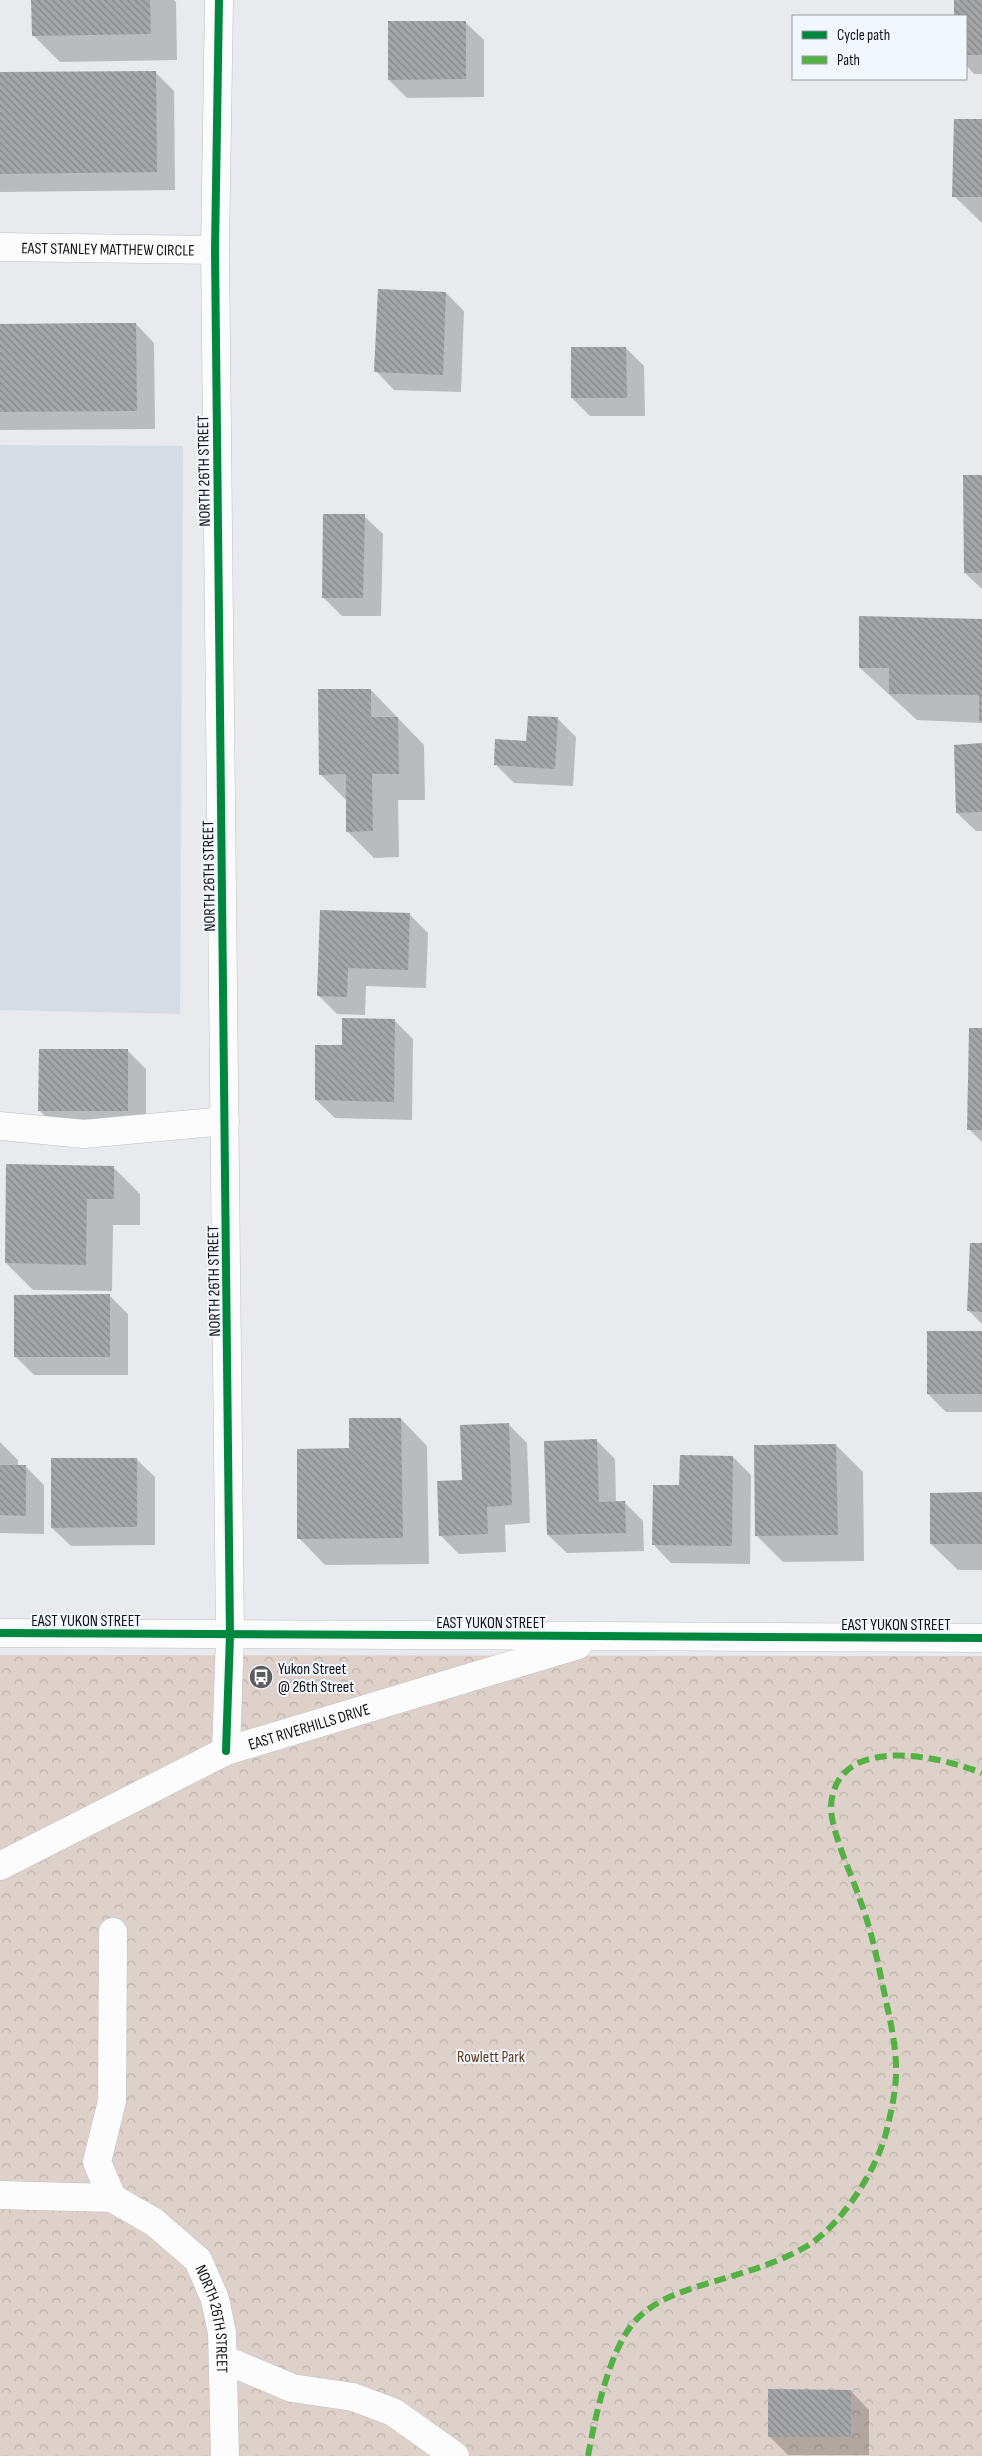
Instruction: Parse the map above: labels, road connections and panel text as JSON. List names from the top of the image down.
{
  "streets": {
    "street": [
      "EAST STANLEY MATTHEW CIRCLE",
      "NORTH 26TH STREET",
      "EAST YUKON STREET",
      "EAST RIVERHILLS DRIVE"
    ]
  },
  "crossings": [
    ["EAST STANLEY MATTHEW CIRCLE", "NORTH 26TH STREET"],
    ["NORTH 26TH STREET", "EAST YUKON STREET"],
    ["NORTH 26TH STREET", "EAST RIVERHILLS DRIVE"],
    ["EAST YUKON STREET", "EAST RIVERHILLS DRIVE"]
  ],
  "parks": ["Rowlett Park"],
  "places": {
    "bus stop": ["Yukon Street @ 26th Street"]
  },
  "legend": ["Cycle path", "Path"]
}
